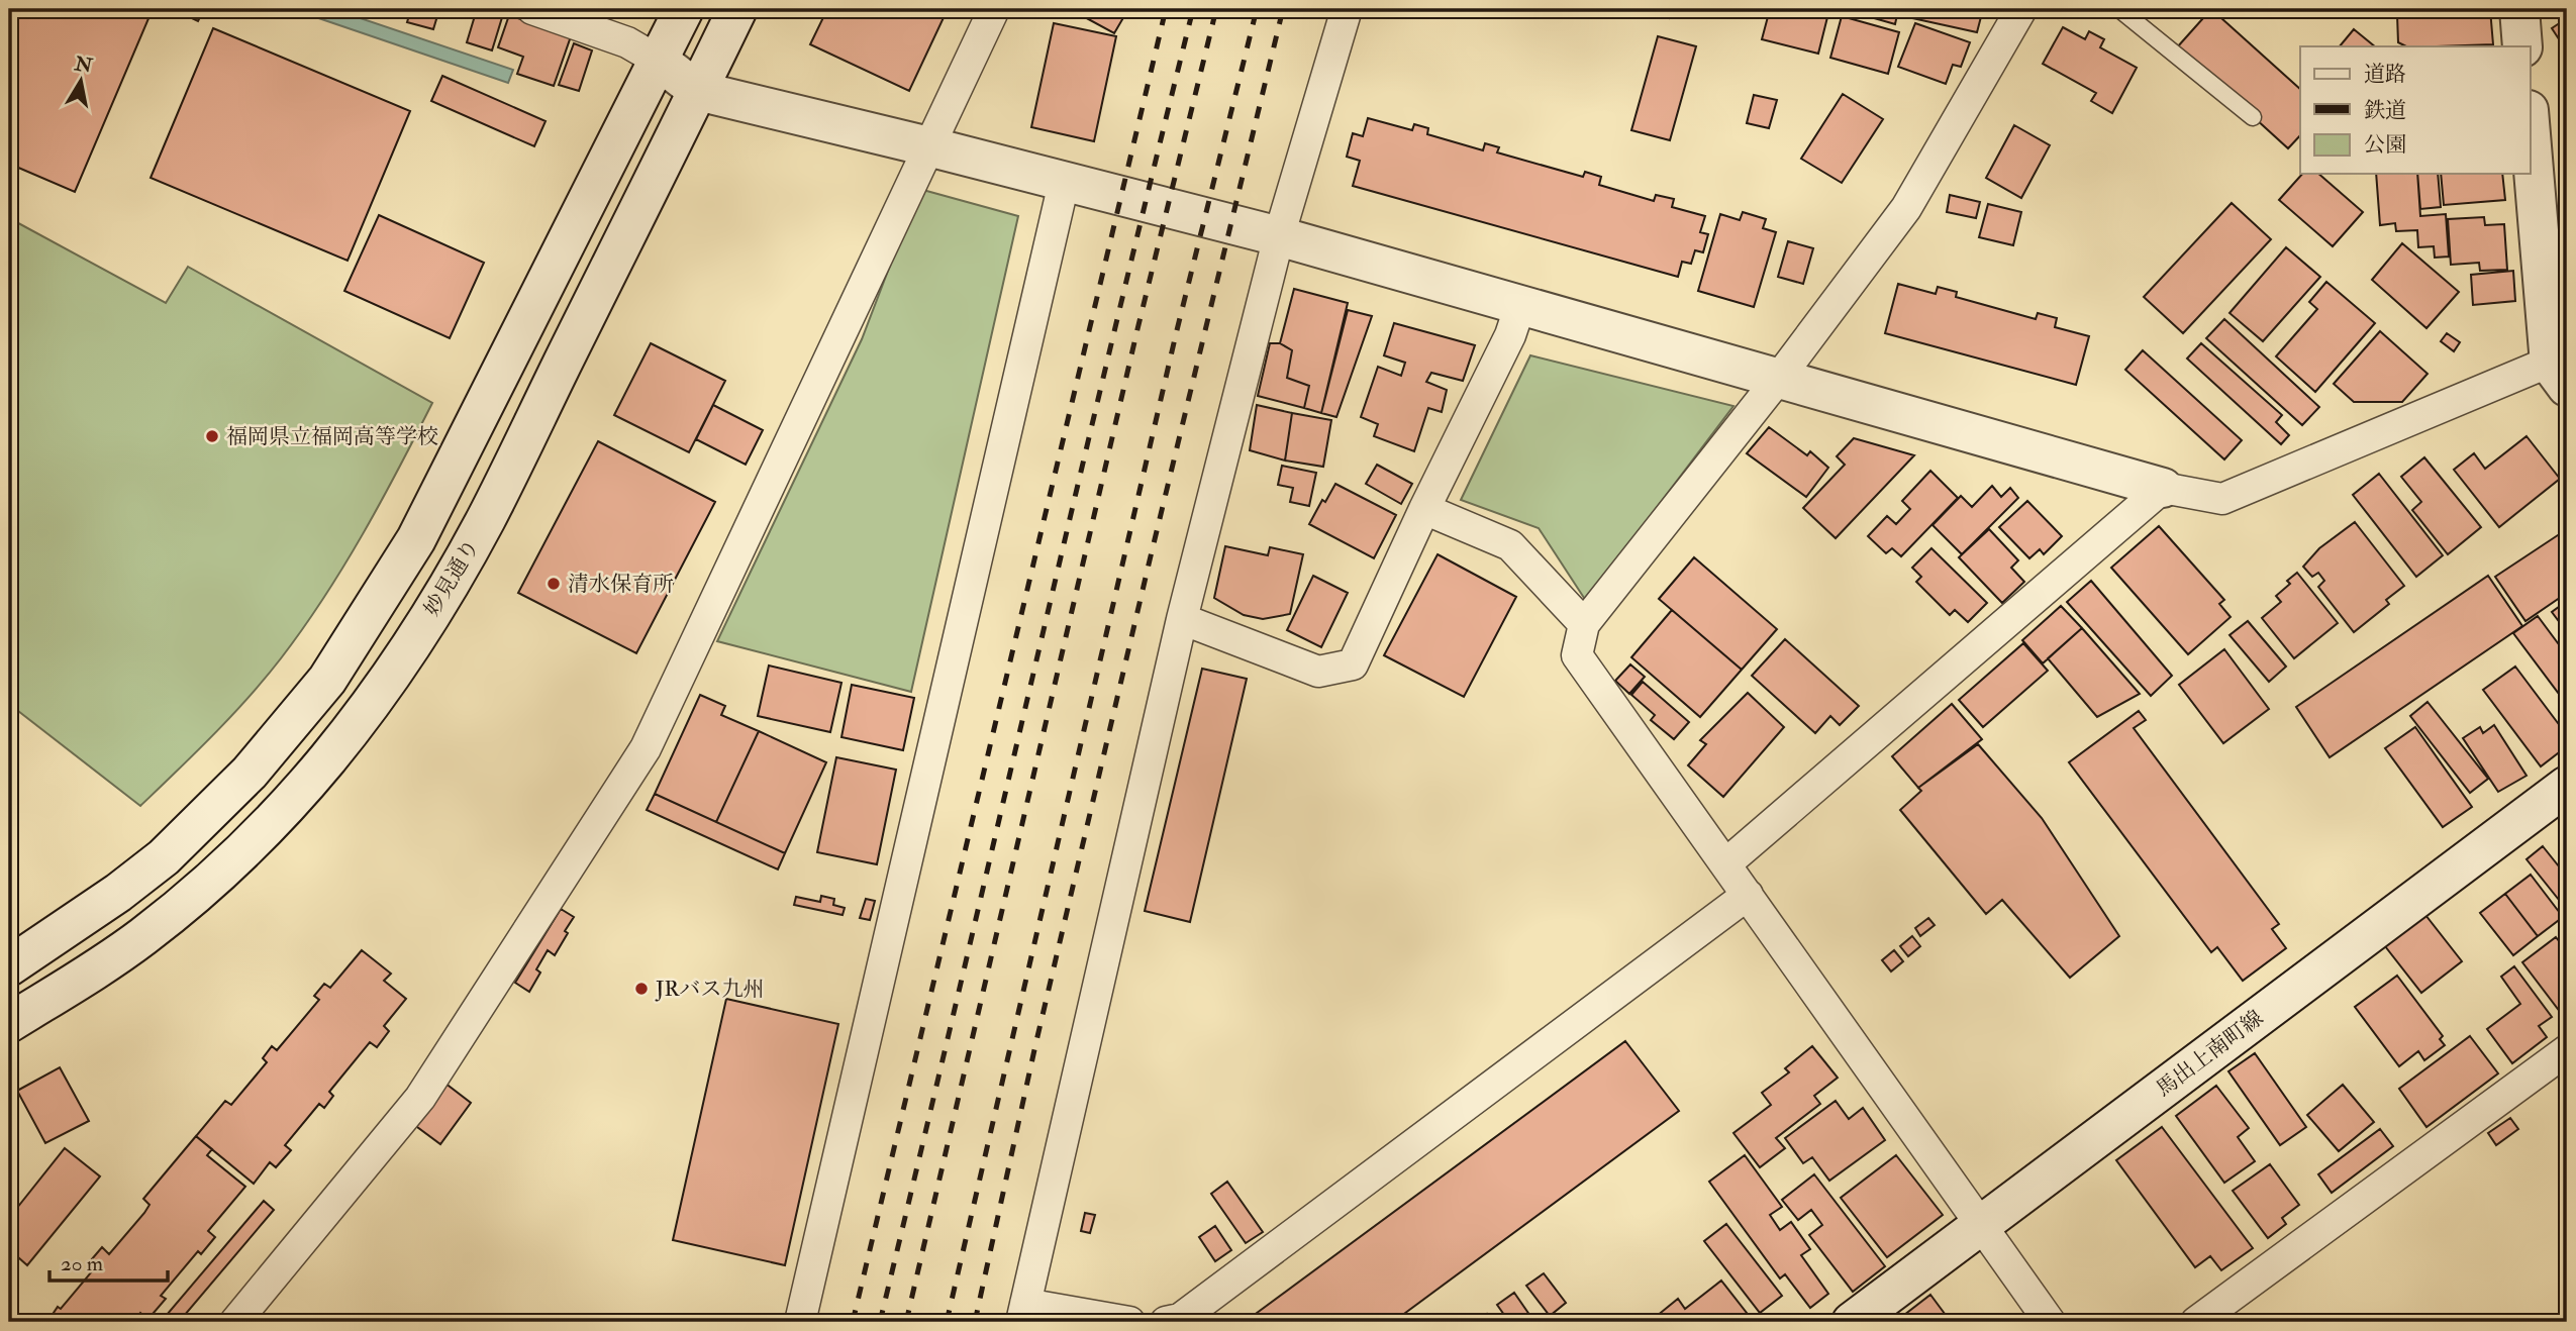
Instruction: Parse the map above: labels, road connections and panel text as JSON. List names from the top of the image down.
{
  "streets": {
    "main road": ["妙見通り", "馬出上南町線"]
  },
  "places": ["福岡県立福岡高等学校", "清水保育所", "JRバス九州"],
  "legend": ["道路", "鉄道", "公園"],
  "scale_bar": "20 m",
  "north": "top"
}
